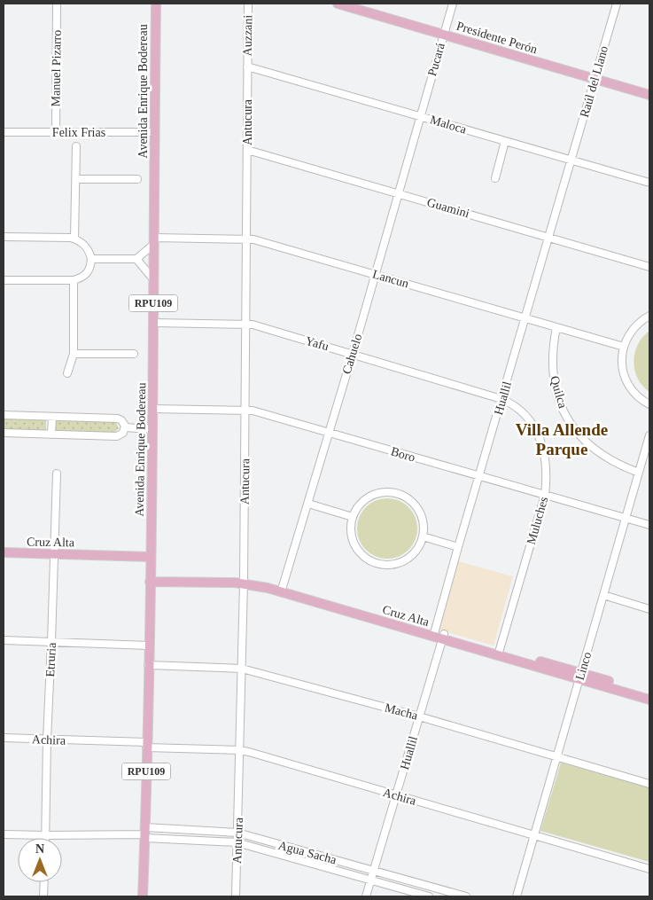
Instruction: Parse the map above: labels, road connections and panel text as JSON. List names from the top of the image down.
{
  "streets": {
    "main road": [
      "Presidente Perón",
      "Avenida Enrique Bodereau",
      "RPU109",
      "Cruz Alta"
    ],
    "street": [
      "Auzzani",
      "Pucará",
      "Manuel Pizarro",
      "Raúl del Llano",
      "Antucura",
      "Maloca",
      "Felix Frias",
      "Guamini",
      "Lancun",
      "Yafu",
      "Cahuelo",
      "Quilca",
      "Huallil",
      "Boro",
      "Muluches",
      "Etruria",
      "Linco",
      "Macha",
      "Achira",
      "Agua Sacha"
    ]
  },
  "crossings": [
    ["Auzzani", "Antucura"],
    ["Auzzani", "Maloca"],
    ["Presidente Perón", "Pucará"],
    ["Presidente Perón", "Raúl del Llano"],
    ["Pucará", "Maloca"],
    ["Pucará", "Cahuelo"],
    ["Manuel Pizarro", "Felix Frias"],
    ["Raúl del Llano", "Maloca"],
    ["Raúl del Llano", "Huallil"],
    ["Avenida Enrique Bodereau", "Felix Frias"],
    ["Avenida Enrique Bodereau", "Lancun"],
    ["Avenida Enrique Bodereau", "Yafu"],
    ["Avenida Enrique Bodereau", "Boro"],
    ["Avenida Enrique Bodereau", "Cruz Alta"],
    ["Avenida Enrique Bodereau", "Macha"],
    ["Avenida Enrique Bodereau", "Achira"],
    ["Avenida Enrique Bodereau", "Agua Sacha"],
    ["Antucura", "Maloca"],
    ["Antucura", "Guamini"],
    ["Antucura", "Lancun"],
    ["Antucura", "Yafu"],
    ["Antucura", "Boro"],
    ["Antucura", "Cruz Alta"],
    ["Antucura", "Macha"],
    ["Antucura", "Achira"],
    ["Antucura", "Agua Sacha"],
    ["Maloca", "Cahuelo"],
    ["Maloca", "Huallil"],
    ["Guamini", "Cahuelo"],
    ["Guamini", "Huallil"],
    ["Lancun", "Cahuelo"],
    ["Lancun", "Quilca"],
    ["Lancun", "Huallil"],
    ["Yafu", "Cahuelo"],
    ["Yafu", "Huallil"],
    ["Yafu", "Muluches"],
    ["Cahuelo", "Boro"],
    ["Cahuelo", "Cruz Alta"],
    ["Quilca", "Linco"],
    ["Huallil", "Boro"],
    ["Huallil", "Muluches"],
    ["Huallil", "Cruz Alta"],
    ["Huallil", "Macha"],
    ["Huallil", "Achira"],
    ["Huallil", "Agua Sacha"],
    ["Boro", "Muluches"],
    ["Boro", "Linco"],
    ["Muluches", "Cruz Alta"],
    ["Cruz Alta", "Etruria"],
    ["Cruz Alta", "Linco"],
    ["Etruria", "Achira"],
    ["Etruria", "Agua Sacha"],
    ["Linco", "Macha"],
    ["Linco", "Achira"]
  ],
  "districts": ["Villa Allende Parque"],
  "north": "top"
}
